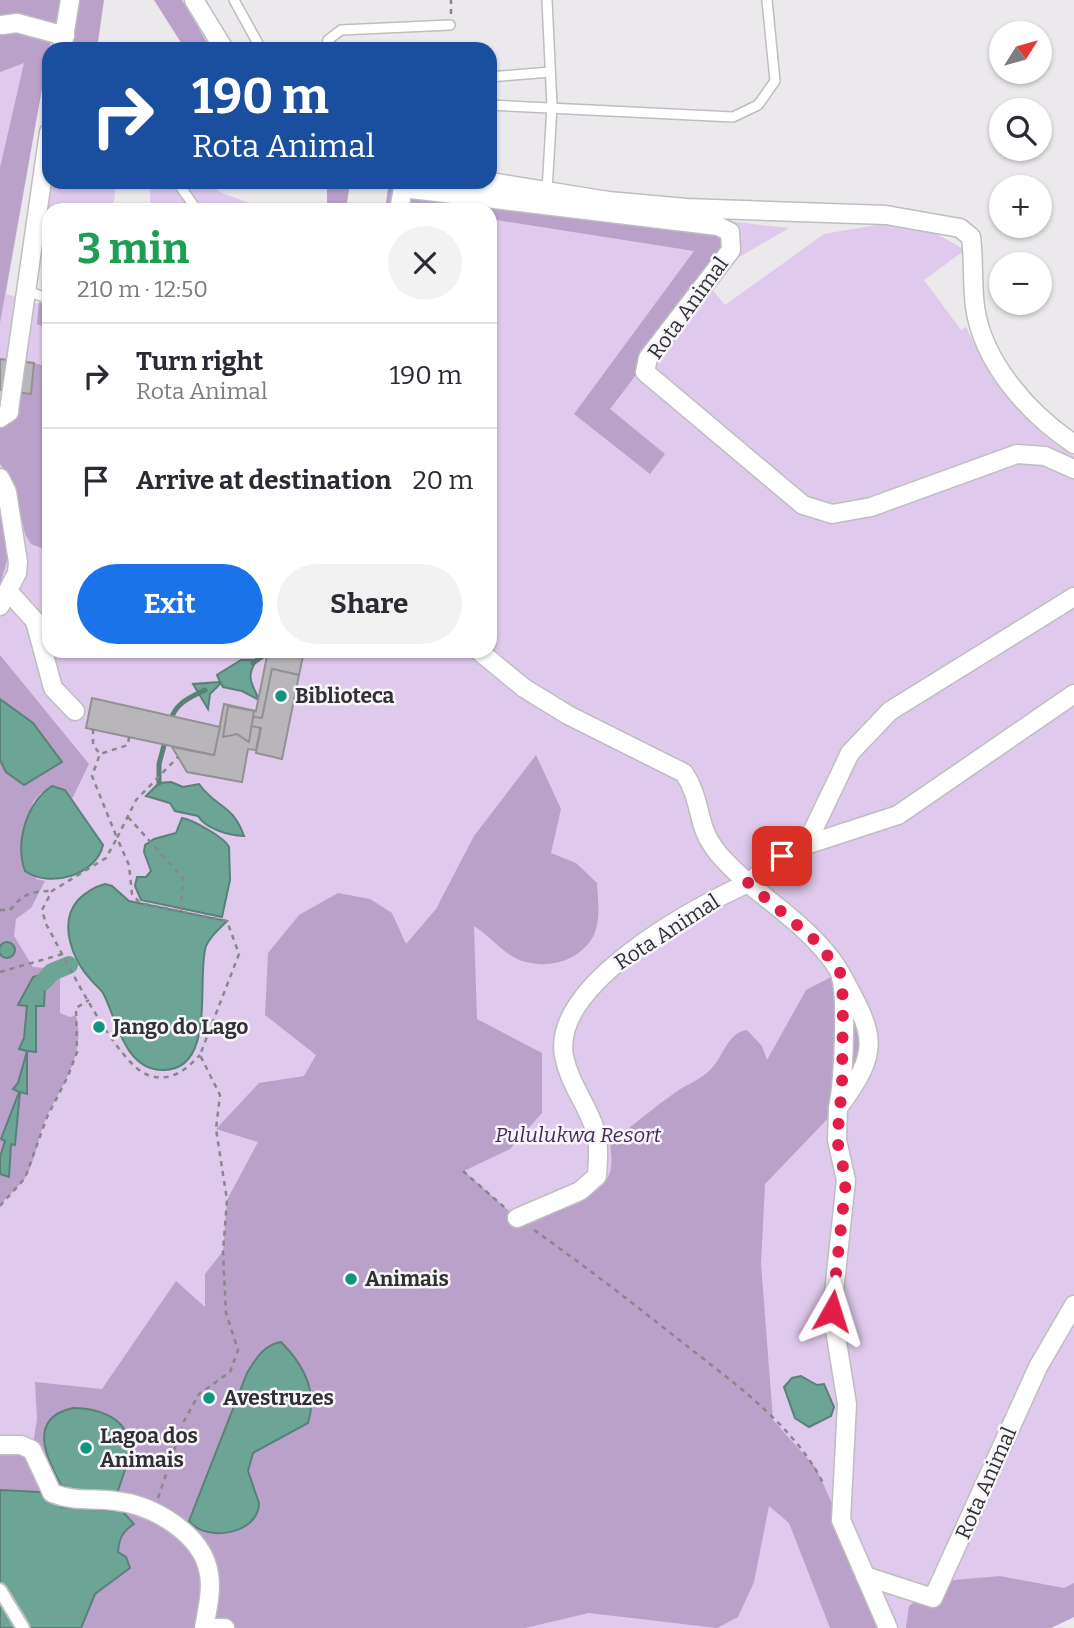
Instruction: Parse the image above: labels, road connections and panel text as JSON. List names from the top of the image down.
{
  "streets": {
    "street": ["Rota Animal"]
  },
  "parks": ["Pululukwa Resort"],
  "places": [
    "Biblioteca",
    "Jango do Lago",
    "Animais",
    "Avestruzes",
    "Lagoa dos Animais"
  ],
  "north": "top right",
  "page": {
    "map_buttons": ["+", "−"],
    "turn": ["190 m", "Rota Animal"],
    "heading": ["3 min", "210 m · 12:50"],
    "list": [
      {
        "name": "Turn right",
        "note": "Rota Animal",
        "value": "190 m"
      },
      {
        "name": "Arrive at destination",
        "value": "20 m"
      }
    ],
    "buttons": ["Exit", "Share"]
  }
}
